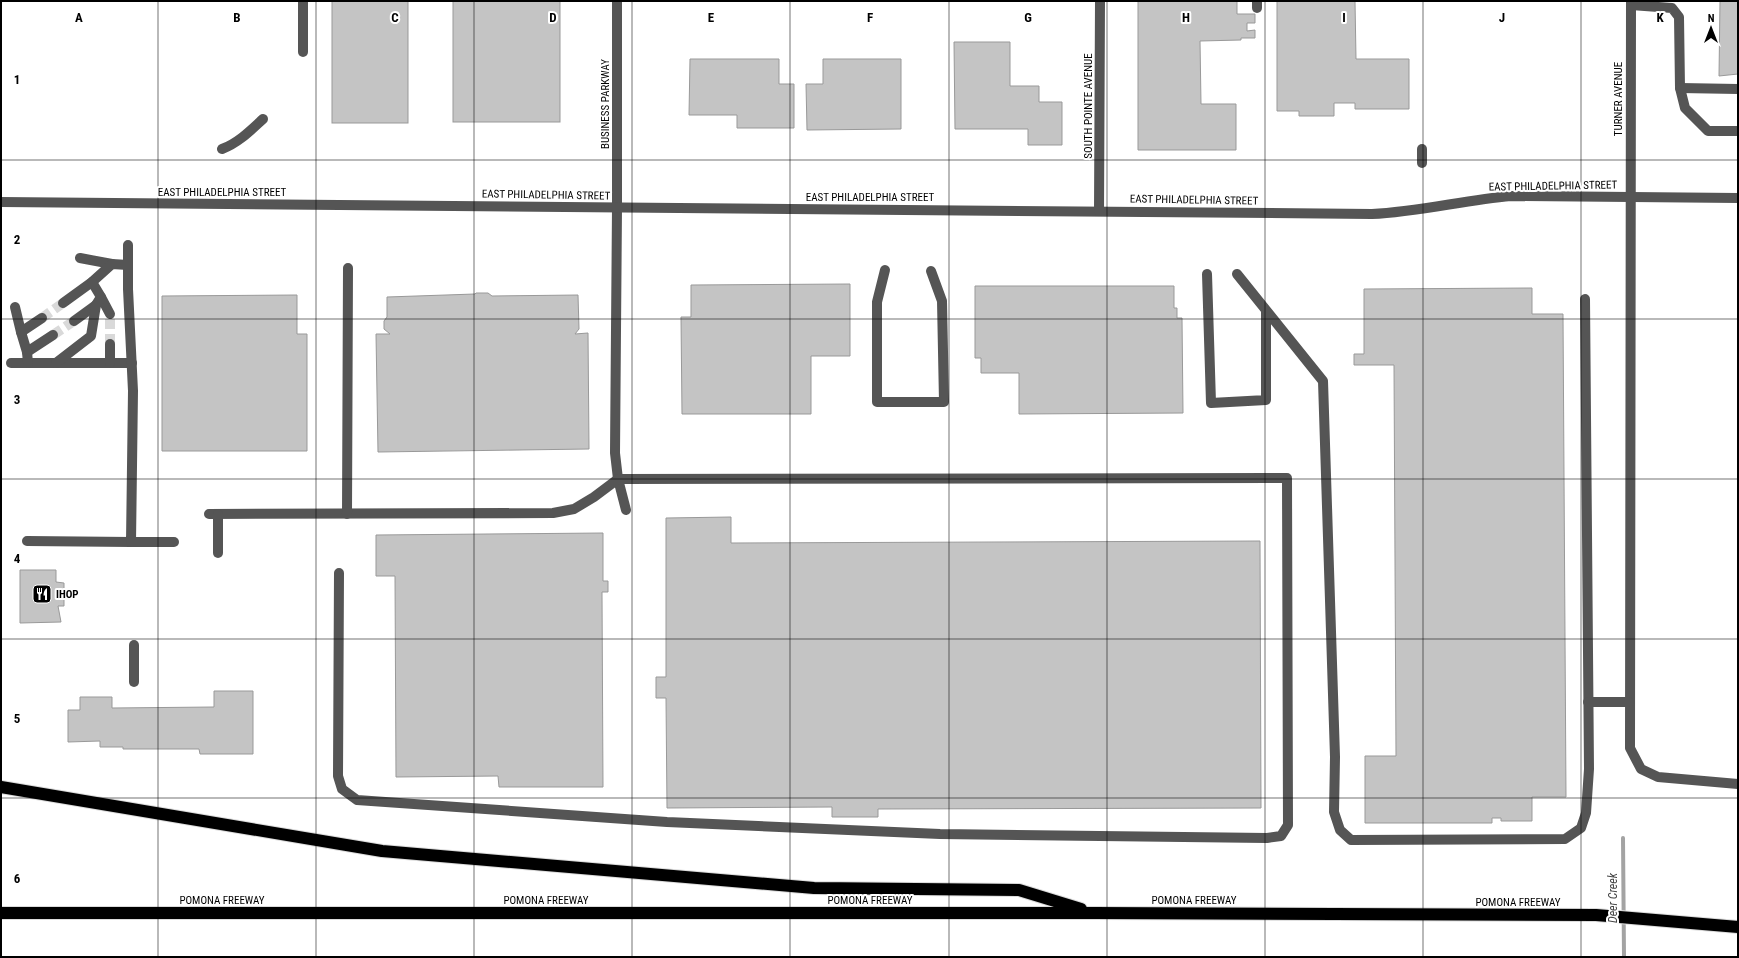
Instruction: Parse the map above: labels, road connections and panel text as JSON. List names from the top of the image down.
{
  "streets": {
    "highway": ["POMONA FREEWAY"],
    "street": [
      "TURNER AVENUE",
      "BUSINESS PARKWAY",
      "SOUTH POINTE AVENUE",
      "EAST PHILADELPHIA STREET"
    ]
  },
  "crossings": [
    ["TURNER AVENUE", "EAST PHILADELPHIA STREET"],
    ["BUSINESS PARKWAY", "EAST PHILADELPHIA STREET"],
    ["SOUTH POINTE AVENUE", "EAST PHILADELPHIA STREET"]
  ],
  "water": ["Deer Creek"],
  "places": {
    "restaurant": ["IHOP"]
  },
  "north": "top",
  "grid": {
    "columns": [
      "A",
      "B",
      "C",
      "D",
      "E",
      "F",
      "G",
      "H",
      "I",
      "J",
      "K"
    ],
    "rows": [
      "1",
      "2",
      "3",
      "4",
      "5",
      "6"
    ]
  }
}
